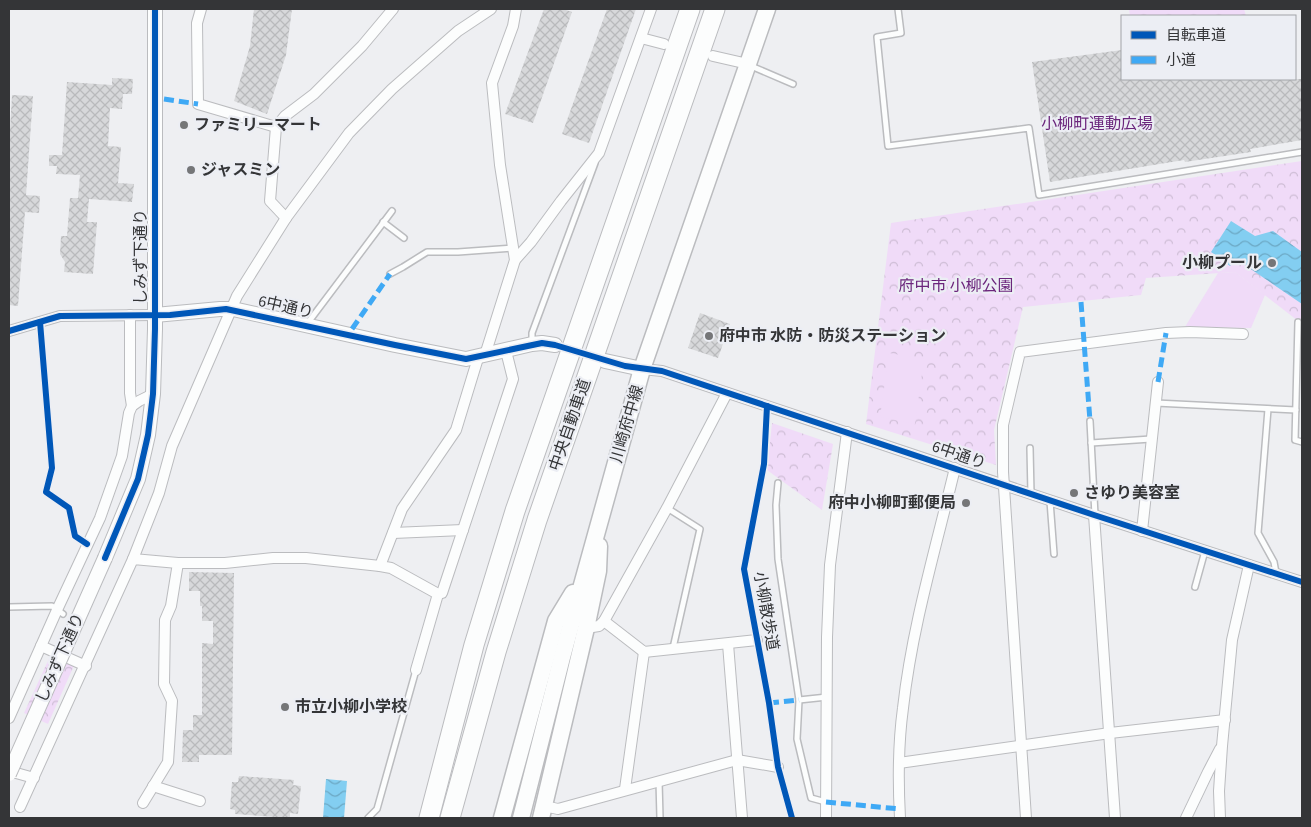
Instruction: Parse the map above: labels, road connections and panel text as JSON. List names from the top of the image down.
{
  "streets": {
    "highway": ["中央自動車道"],
    "main road": ["川崎府中線"],
    "street": ["しみず下通り", "6中通り"],
    "cycle path": ["小柳散歩道"]
  },
  "crossings": [
    ["しみず下通り", "6中通り"],
    ["6中通り", "川崎府中線"]
  ],
  "parks": ["小柳町運動広場", "府中市 小柳公園"],
  "places": [
    "ファミリーマート",
    "ジャスミン",
    "小柳プール",
    "府中市 水防・防災ステーション",
    "さゆり美容室",
    "府中小柳町郵便局",
    "市立小柳小学校"
  ],
  "legend": ["自転車道", "小道"]
}
